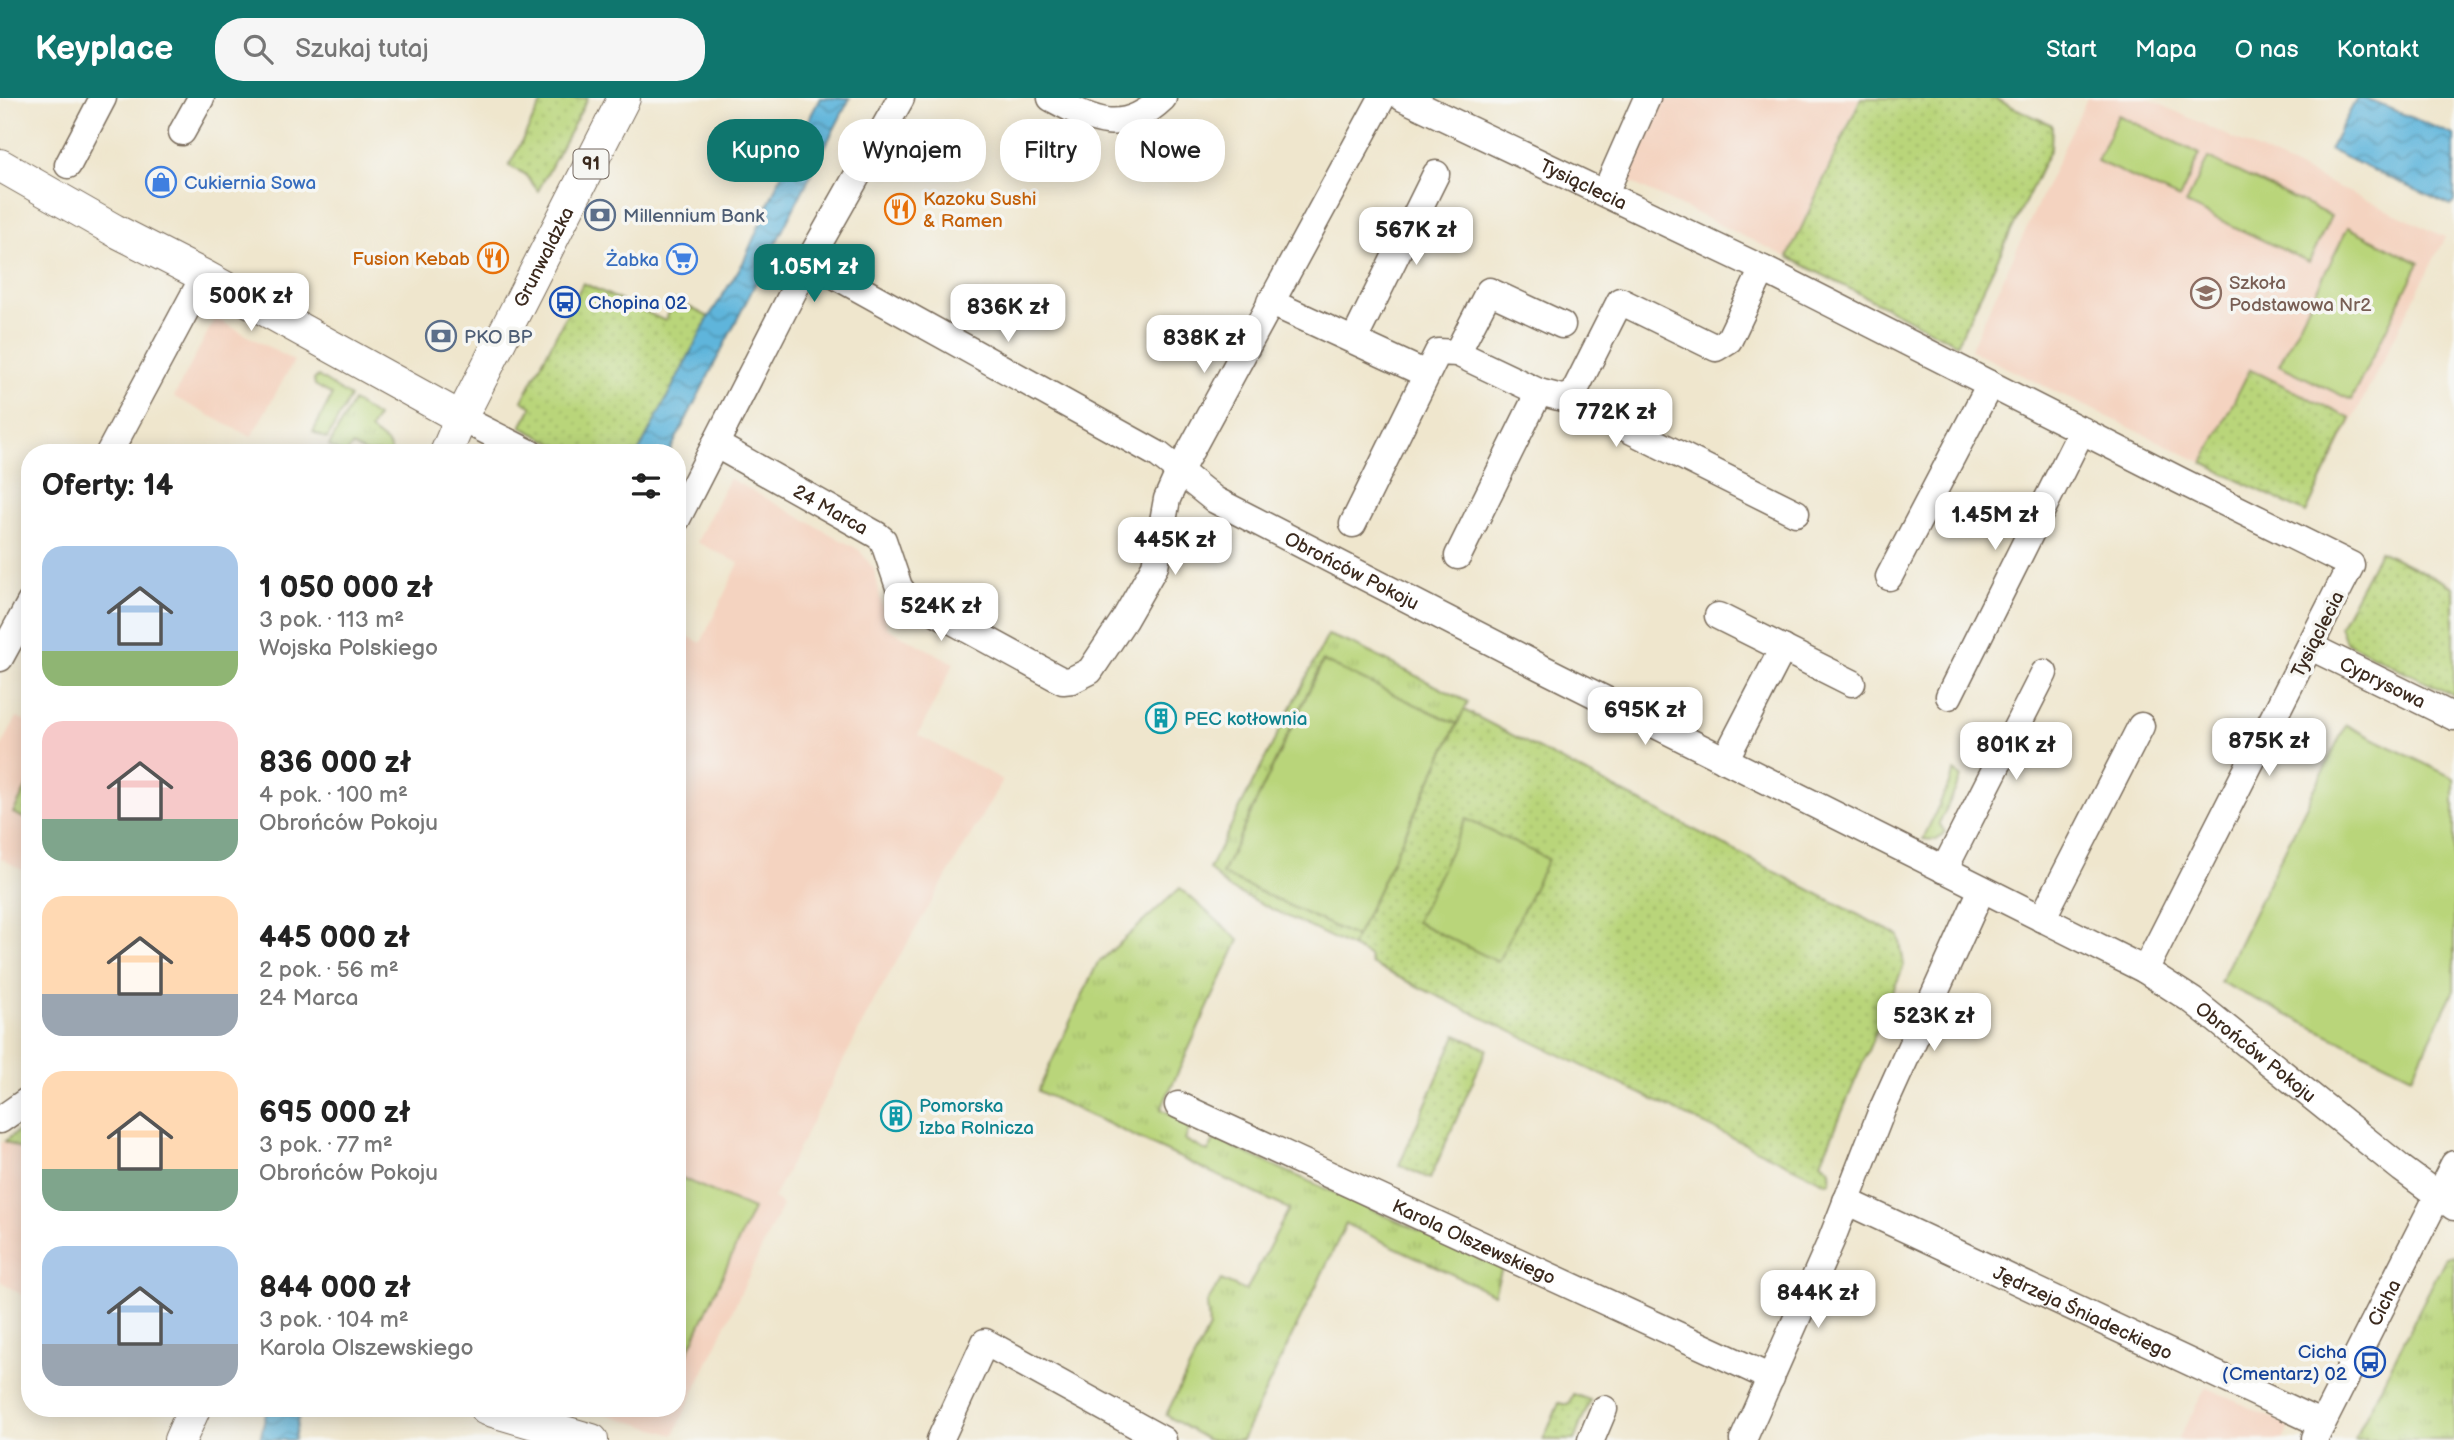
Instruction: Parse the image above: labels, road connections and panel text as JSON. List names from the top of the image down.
{
  "streets": {
    "main road": ["91", "Grunwaldzka"],
    "street": [
      "Tysiąclecia",
      "24 Marca",
      "Obrońców Pokoju",
      "Cyprysowa",
      "Karola Olszewskiego",
      "Cicha",
      "Jędrzeja Śniadeckiego"
    ]
  },
  "crossings": [
    ["Tysiąclecia", "Obrońców Pokoju"],
    ["Tysiąclecia", "Cyprysowa"],
    ["24 Marca", "Obrońców Pokoju"],
    ["Obrońców Pokoju", "Cicha"],
    ["Cicha", "Jędrzeja Śniadeckiego"]
  ],
  "places": {
    "shop": ["Cukiernia Sowa"],
    "restaurant": ["Kazoku Sushi & Ramen", "Fusion Kebab"],
    "bank": ["Millennium Bank", "PKO BP"],
    "supermarket": ["Żabka"],
    "school or university": ["Szkoła Podstawowa Nr2"],
    "bus stop": ["Chopina 02", "Cicha (Cmentarz) 02"],
    "building": ["PEC kotłownia", "Pomorska Izba Rolnicza"]
  },
  "page": {
    "header": "Keyplace",
    "search": "Szukaj tutaj",
    "nav": [
      "Start",
      "Mapa",
      "O nas",
      "Kontakt"
    ],
    "chip": [
      "Kupno",
      "Wynajem",
      "Filtry",
      "Nowe"
    ],
    "price": [
      "567K zł",
      "1.05M zł",
      "500K zł",
      "836K zł",
      "838K zł",
      "772K zł",
      "1.45M zł",
      "445K zł",
      "524K zł",
      "695K zł",
      "875K zł",
      "801K zł",
      "523K zł",
      "844K zł"
    ],
    "heading": "Oferty: 14",
    "list": [
      {
        "name": "1 050 000 zł",
        "note": "3 pok. · 113 m² · Wojska Polskiego"
      },
      {
        "name": "836 000 zł",
        "note": "4 pok. · 100 m² · Obrońców Pokoju"
      },
      {
        "name": "445 000 zł",
        "note": "2 pok. · 56 m² · 24 Marca"
      },
      {
        "name": "695 000 zł",
        "note": "3 pok. · 77 m² · Obrońców Pokoju"
      },
      {
        "name": "844 000 zł",
        "note": "3 pok. · 104 m² · Karola Olszewskiego"
      }
    ]
  }
}
